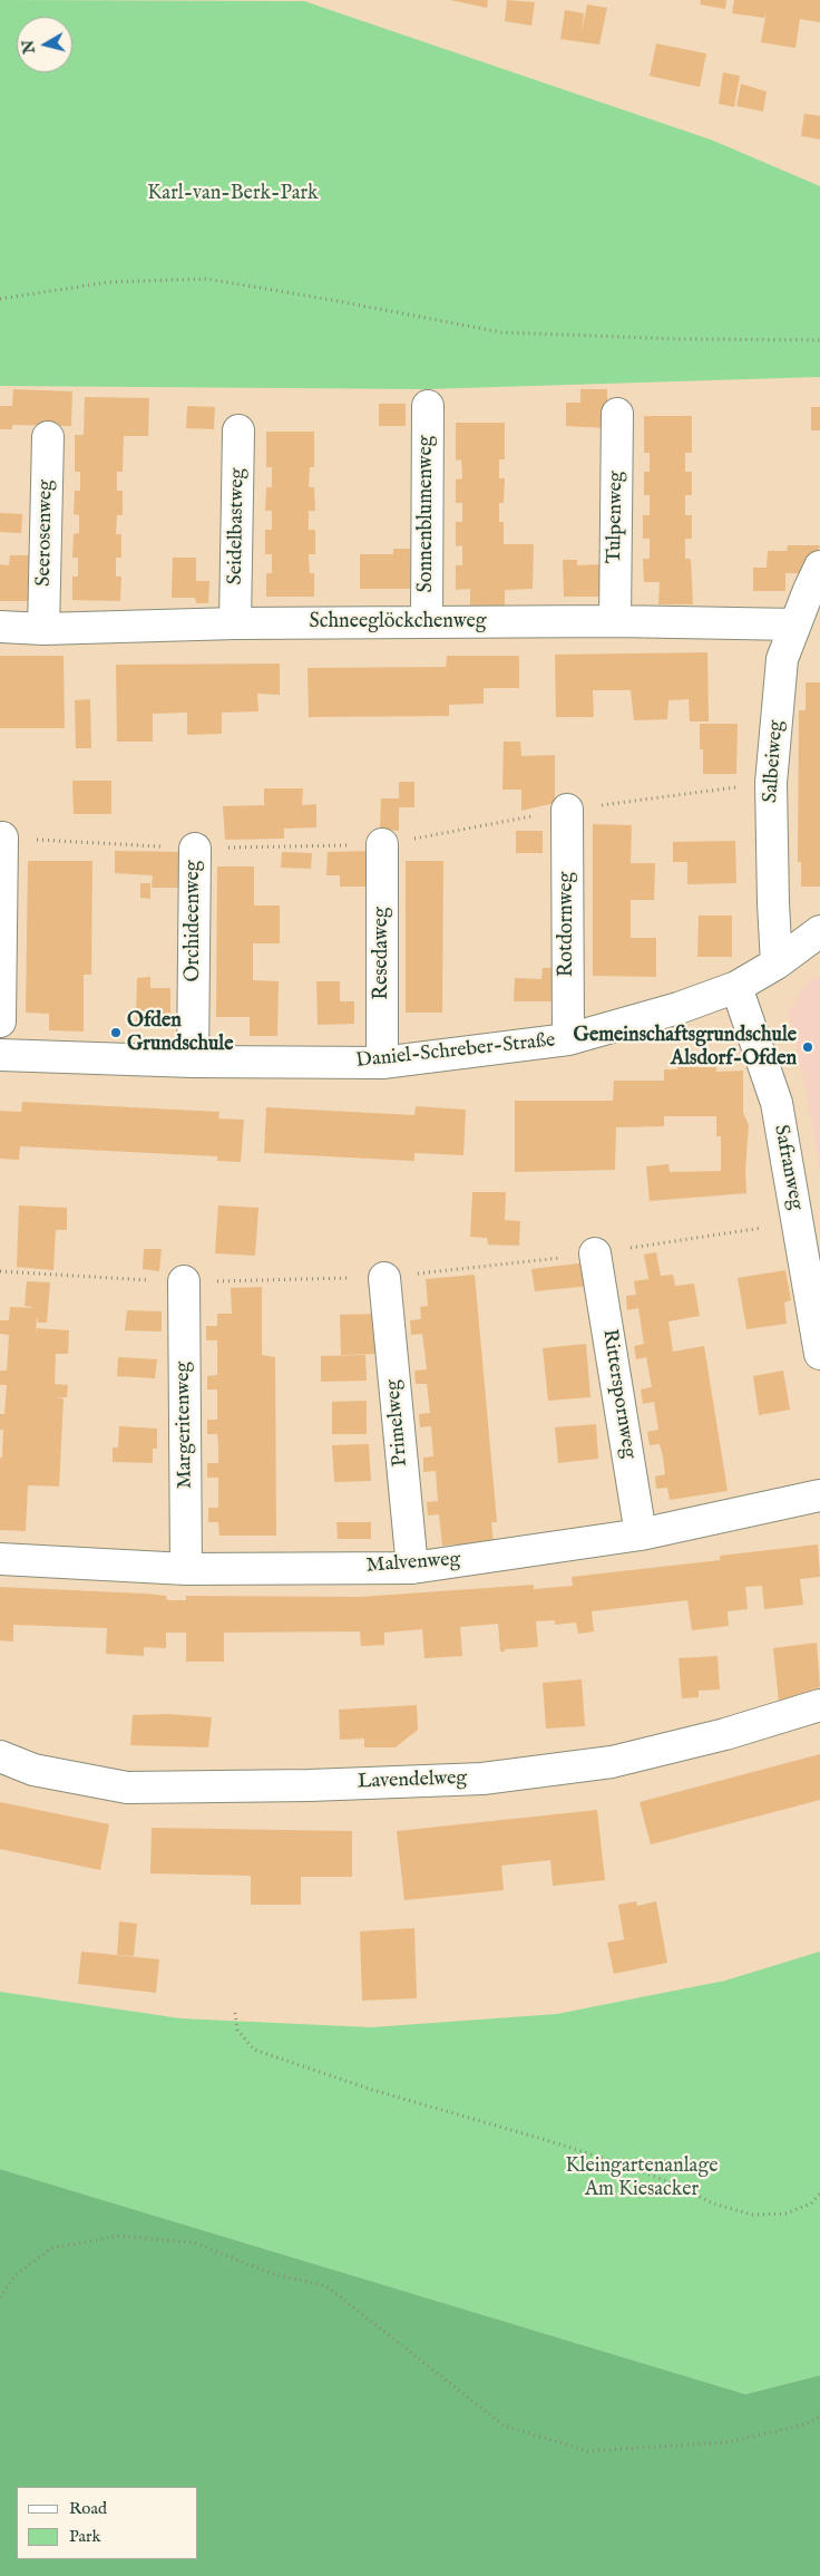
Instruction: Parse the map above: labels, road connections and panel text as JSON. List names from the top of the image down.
{
  "streets": {
    "street": [
      "Sonnenblumenweg",
      "Tulpenweg",
      "Seidelbastweg",
      "Seerosenweg",
      "Schneeglöckchenweg",
      "Salbeiweg",
      "Orchideenweg",
      "Rotdornweg",
      "Resedaweg",
      "Daniel-Schreber-Straße",
      "Safranweg",
      "Ritterspornweg",
      "Primelweg",
      "Margeritenweg",
      "Malvenweg",
      "Lavendelweg"
    ]
  },
  "crossings": [
    ["Sonnenblumenweg", "Schneeglöckchenweg"],
    ["Tulpenweg", "Schneeglöckchenweg"],
    ["Seidelbastweg", "Schneeglöckchenweg"],
    ["Seerosenweg", "Schneeglöckchenweg"],
    ["Schneeglöckchenweg", "Salbeiweg"],
    ["Salbeiweg", "Daniel-Schreber-Straße"],
    ["Orchideenweg", "Daniel-Schreber-Straße"],
    ["Rotdornweg", "Daniel-Schreber-Straße"],
    ["Resedaweg", "Daniel-Schreber-Straße"],
    ["Daniel-Schreber-Straße", "Safranweg"],
    ["Ritterspornweg", "Malvenweg"],
    ["Primelweg", "Malvenweg"],
    ["Margeritenweg", "Malvenweg"]
  ],
  "parks": ["Karl-van-Berk-Park", "Kleingartenanlage Am Kiesacker"],
  "places": ["Ofden Grundschule", "Gemeinschaftsgrundschule Alsdorf-Ofden"],
  "legend": ["Road", "Park"],
  "north": "left"
}
